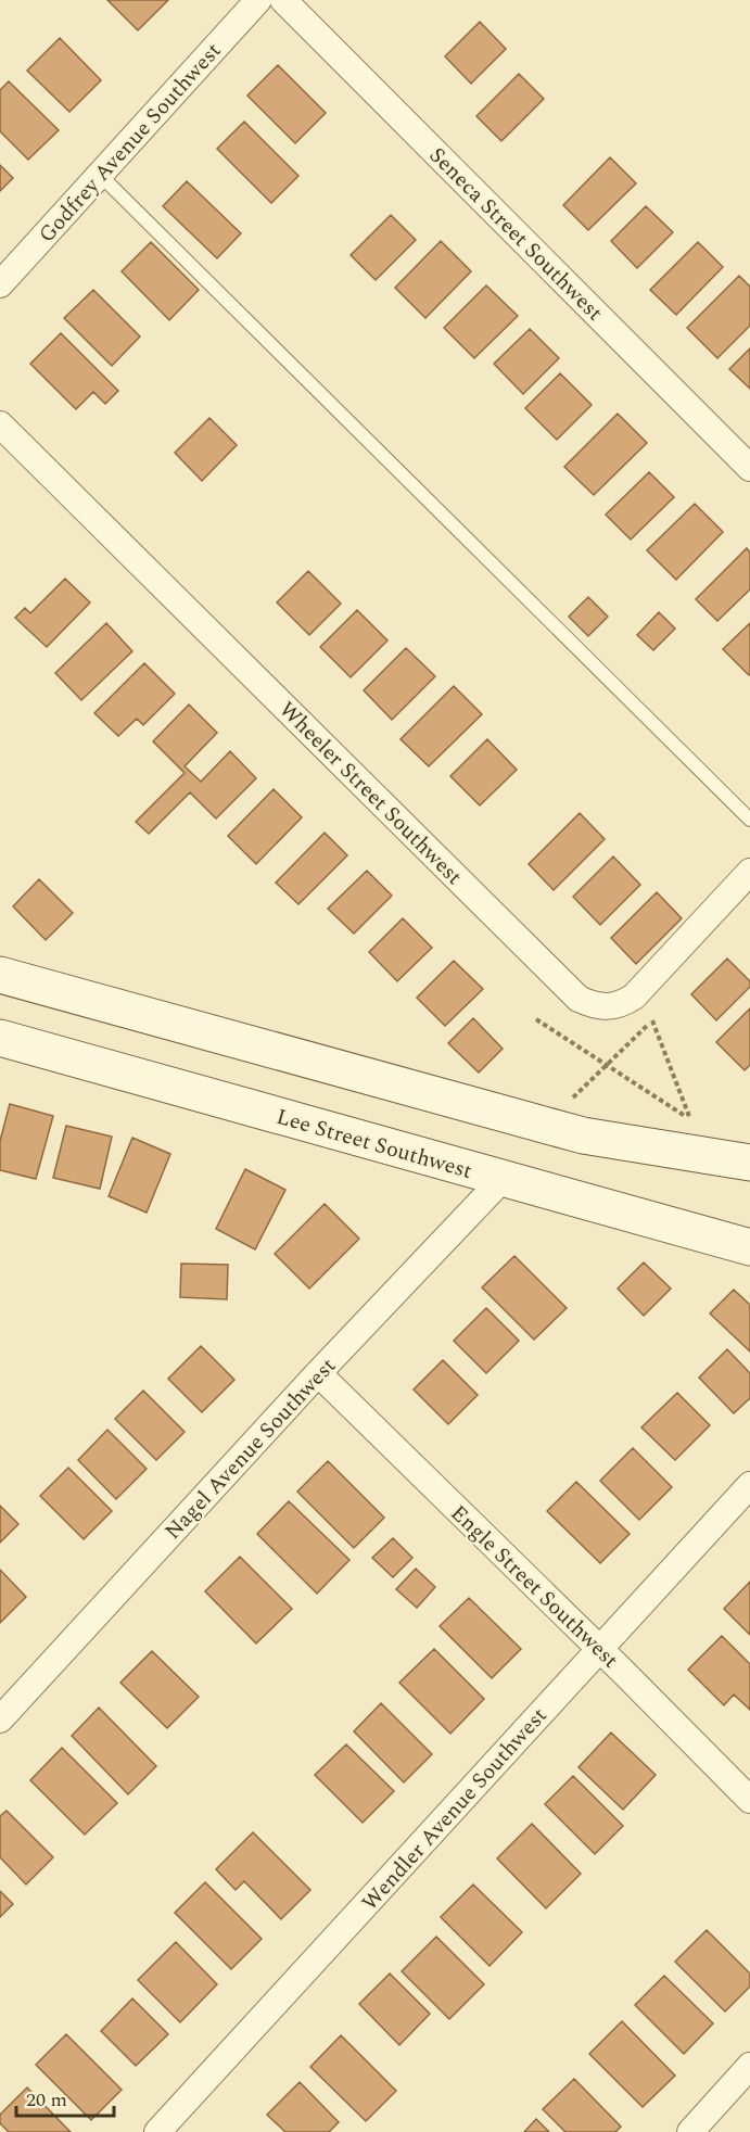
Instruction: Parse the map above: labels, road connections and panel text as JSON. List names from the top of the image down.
{
  "streets": {
    "street": [
      "Godfrey Avenue Southwest",
      "Seneca Street Southwest",
      "Wheeler Street Southwest",
      "Lee Street Southwest",
      "Nagel Avenue Southwest",
      "Engle Street Southwest",
      "Wendler Avenue Southwest"
    ]
  },
  "crossings": [
    ["Lee Street Southwest", "Nagel Avenue Southwest"],
    ["Nagel Avenue Southwest", "Engle Street Southwest"],
    ["Engle Street Southwest", "Wendler Avenue Southwest"]
  ],
  "scale_bar": "20 m"
}
